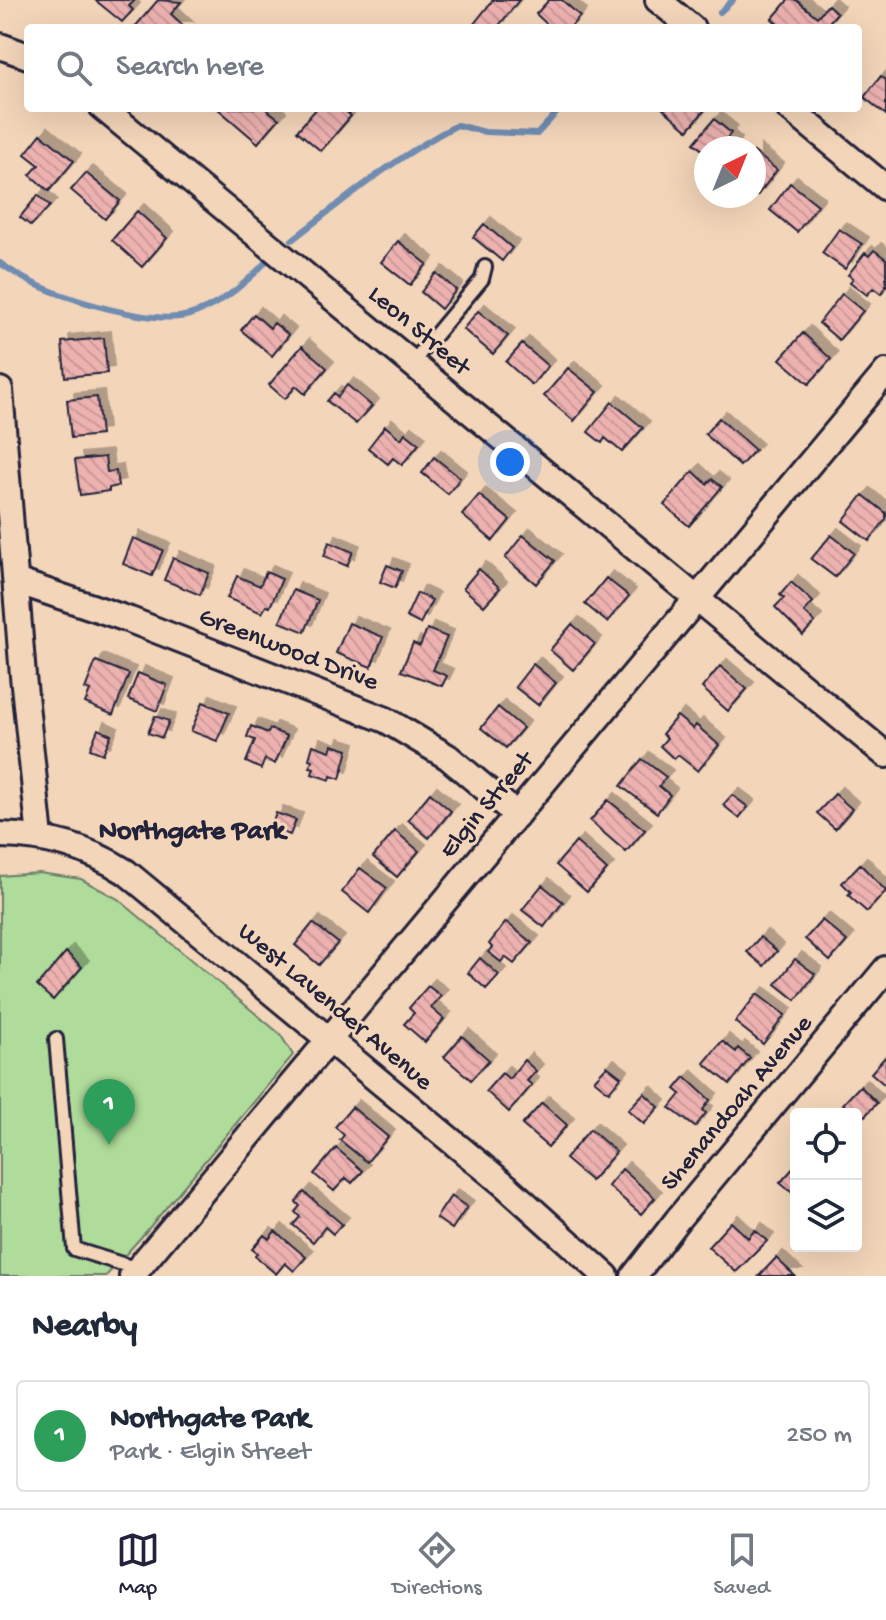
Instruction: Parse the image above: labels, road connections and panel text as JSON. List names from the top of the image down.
{
  "streets": {
    "street": [
      "Leon Street",
      "Greenwood Drive",
      "Elgin Street",
      "West Lavender Avenue",
      "Shenandoah Avenue"
    ]
  },
  "crossings": [
    ["Leon Street", "Elgin Street"],
    ["Greenwood Drive", "Elgin Street"],
    ["Elgin Street", "West Lavender Avenue"]
  ],
  "districts": ["Northgate Park"],
  "north": "top right",
  "page": {
    "search": "Search here",
    "pins": "1",
    "heading": "Nearby",
    "list": [
      {
        "mark": "1",
        "name": "Northgate Park",
        "note": "Park · Elgin Street",
        "value": "250 m"
      }
    ],
    "nav": ["Map", "Directions", "Saved"]
  }
}
